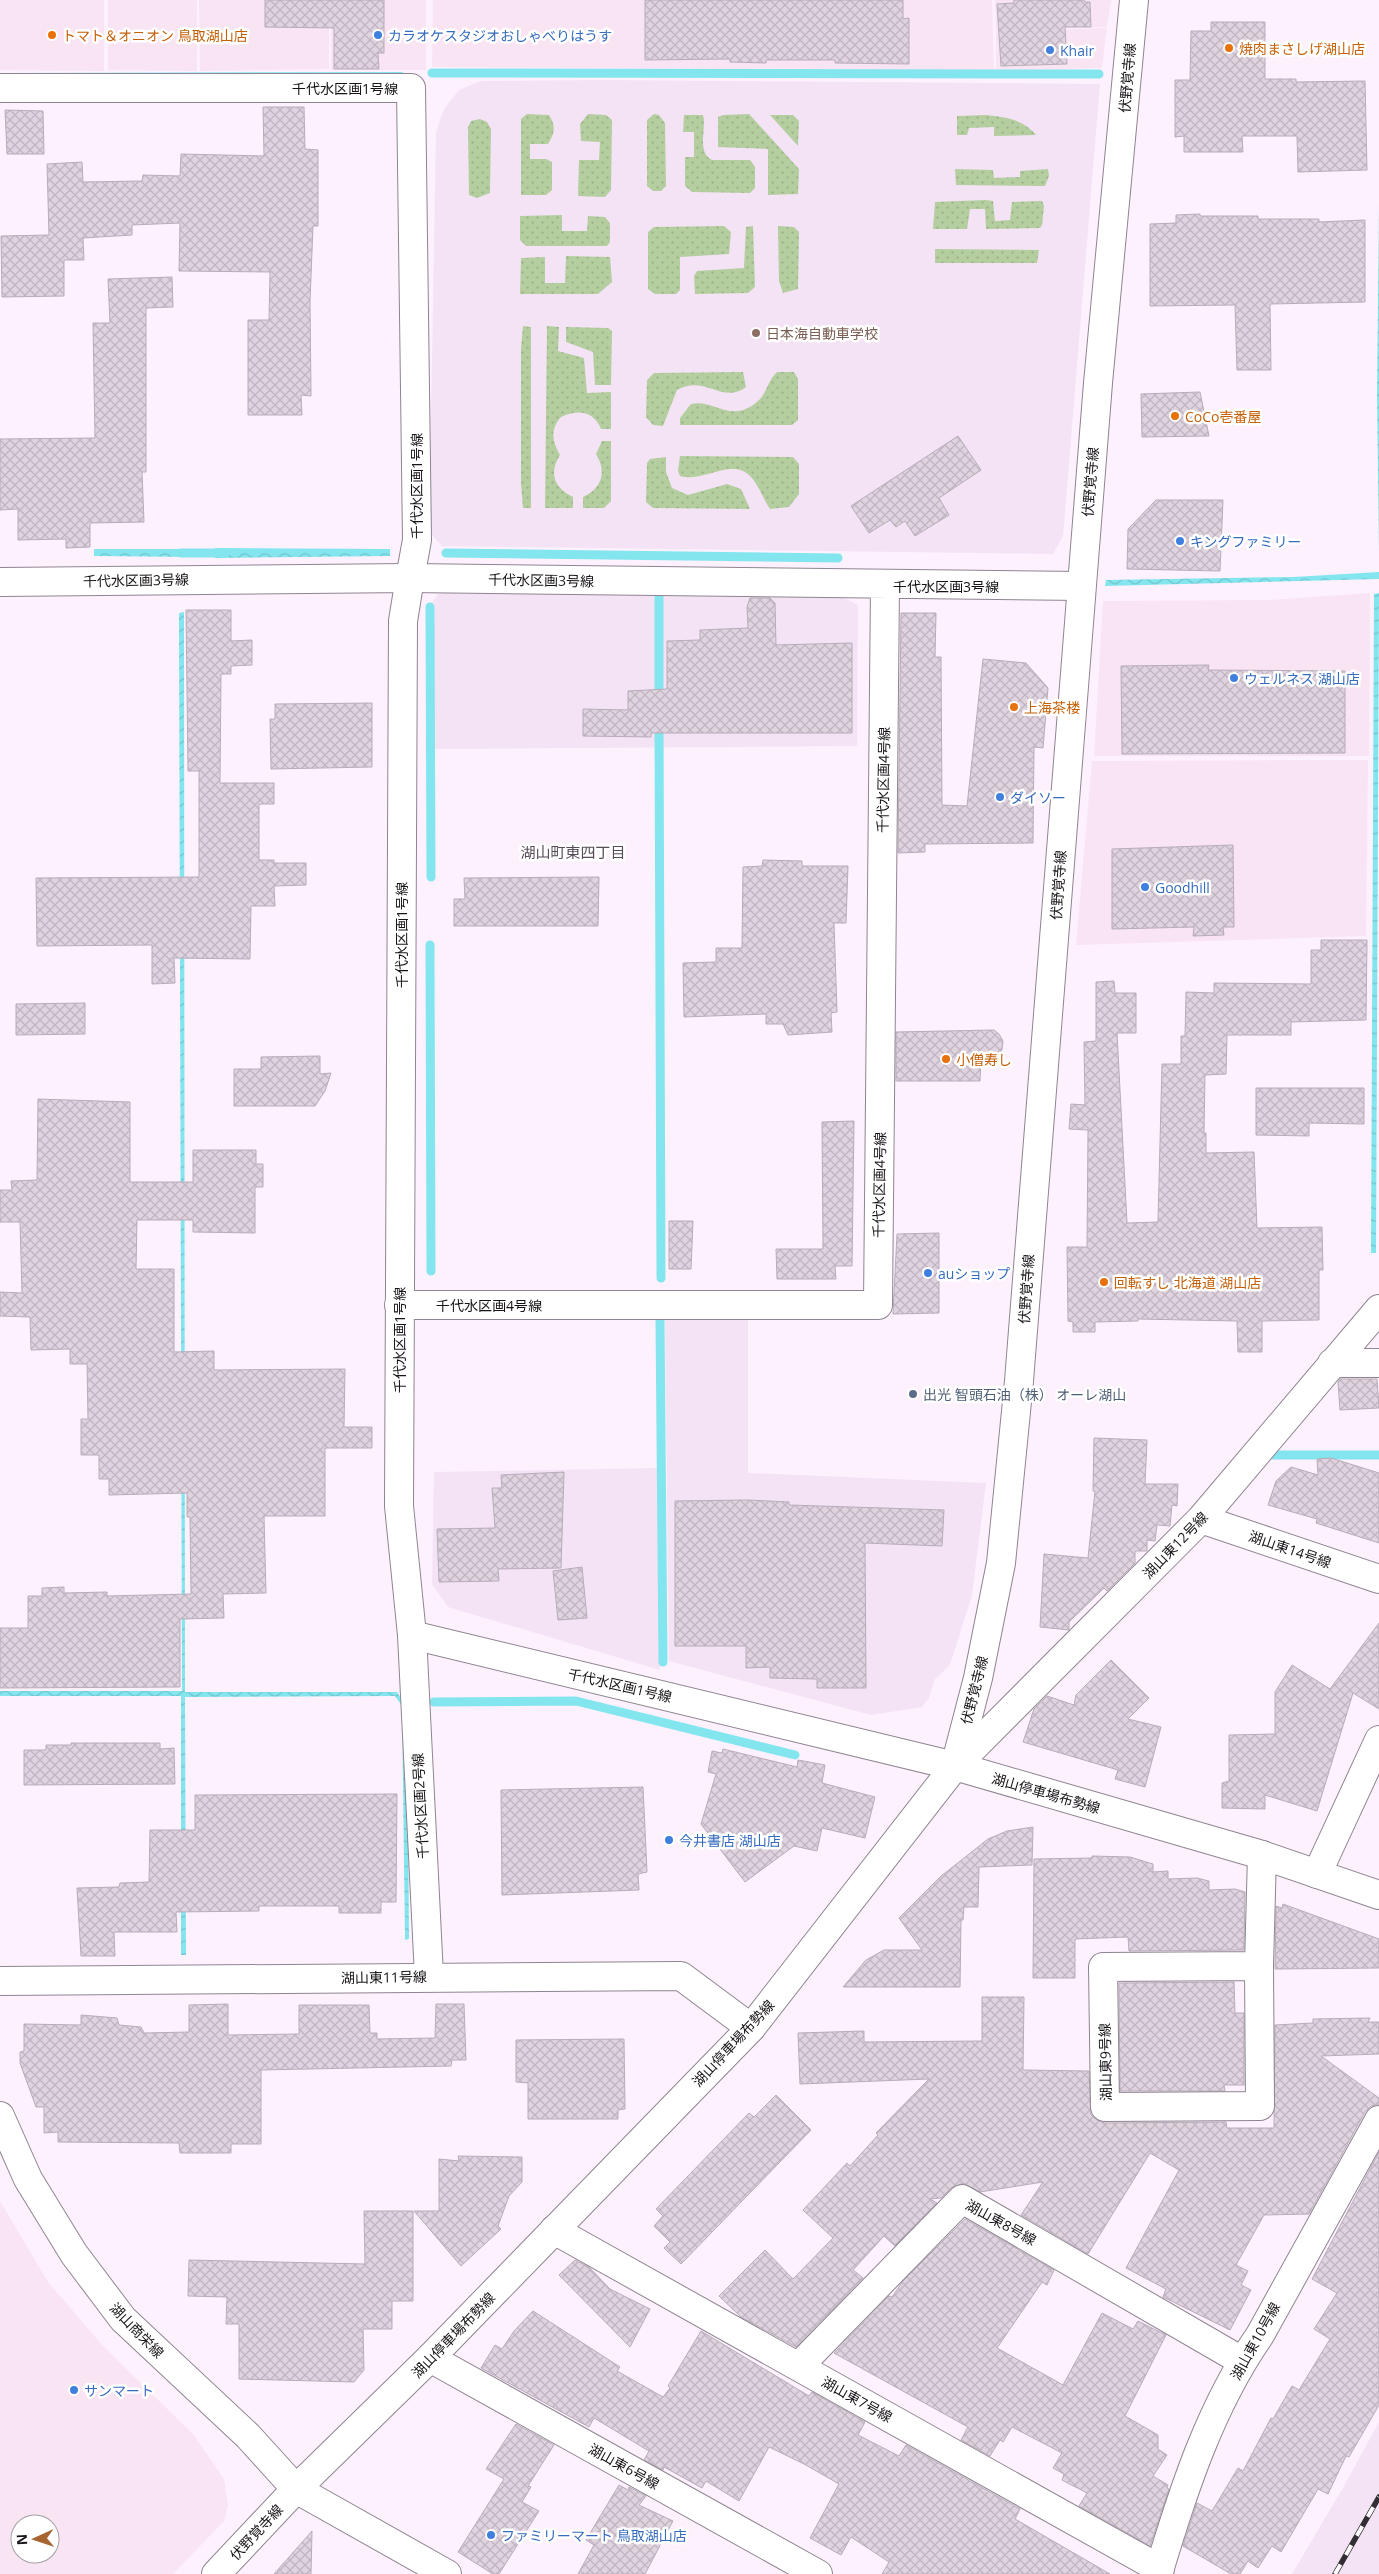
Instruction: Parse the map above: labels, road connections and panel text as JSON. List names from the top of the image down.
{
  "streets": {
    "street": [
      "伏野覚寺線",
      "千代水区画1号線",
      "千代水区画3号線",
      "千代水区画4号線",
      "湖山東12号線",
      "湖山東14号線",
      "湖山停車場布勢線",
      "千代水区画2号線",
      "湖山東11号線",
      "湖山東9号線",
      "湖山東8号線",
      "湖山商栄線",
      "湖山東10号線",
      "湖山東7号線",
      "湖山東6号線"
    ]
  },
  "crossings": [
    ["伏野覚寺線", "千代水区画1号線"],
    ["伏野覚寺線", "千代水区画3号線"],
    ["伏野覚寺線", "湖山東12号線"],
    ["伏野覚寺線", "湖山停車場布勢線"],
    ["伏野覚寺線", "湖山商栄線"],
    ["千代水区画1号線", "千代水区画3号線"],
    ["千代水区画1号線", "千代水区画4号線"],
    ["千代水区画1号線", "湖山東12号線"],
    ["千代水区画1号線", "湖山停車場布勢線"],
    ["千代水区画1号線", "千代水区画2号線"],
    ["千代水区画3号線", "千代水区画4号線"],
    ["湖山東12号線", "湖山東14号線"],
    ["湖山東12号線", "湖山停車場布勢線"],
    ["湖山停車場布勢線", "湖山東11号線"],
    ["湖山停車場布勢線", "湖山東9号線"],
    ["湖山停車場布勢線", "湖山商栄線"],
    ["湖山停車場布勢線", "湖山東7号線"],
    ["湖山停車場布勢線", "湖山東6号線"],
    ["千代水区画2号線", "湖山東11号線"],
    ["湖山東8号線", "湖山東10号線"],
    ["湖山東8号線", "湖山東7号線"],
    ["湖山東10号線", "湖山東7号線"]
  ],
  "districts": ["湖山町東四丁目"],
  "places": [
    "トマト＆オニオン 鳥取湖山店",
    "カラオケスタジオおしゃべりはうす",
    "焼肉まさしげ湖山店",
    "Khair",
    "日本海自動車学校",
    "CoCo壱番屋",
    "キングファミリー",
    "ウェルネス 湖山店",
    "上海茶楼",
    "ダイソー",
    "Goodhill",
    "小僧寿し",
    "auショップ",
    "回転すし 北海道 湖山店",
    "出光 智頭石油（株） オーレ湖山",
    "今井書店 湖山店",
    "サンマート",
    "ファミリーマート 鳥取湖山店"
  ],
  "north": "left"
}
